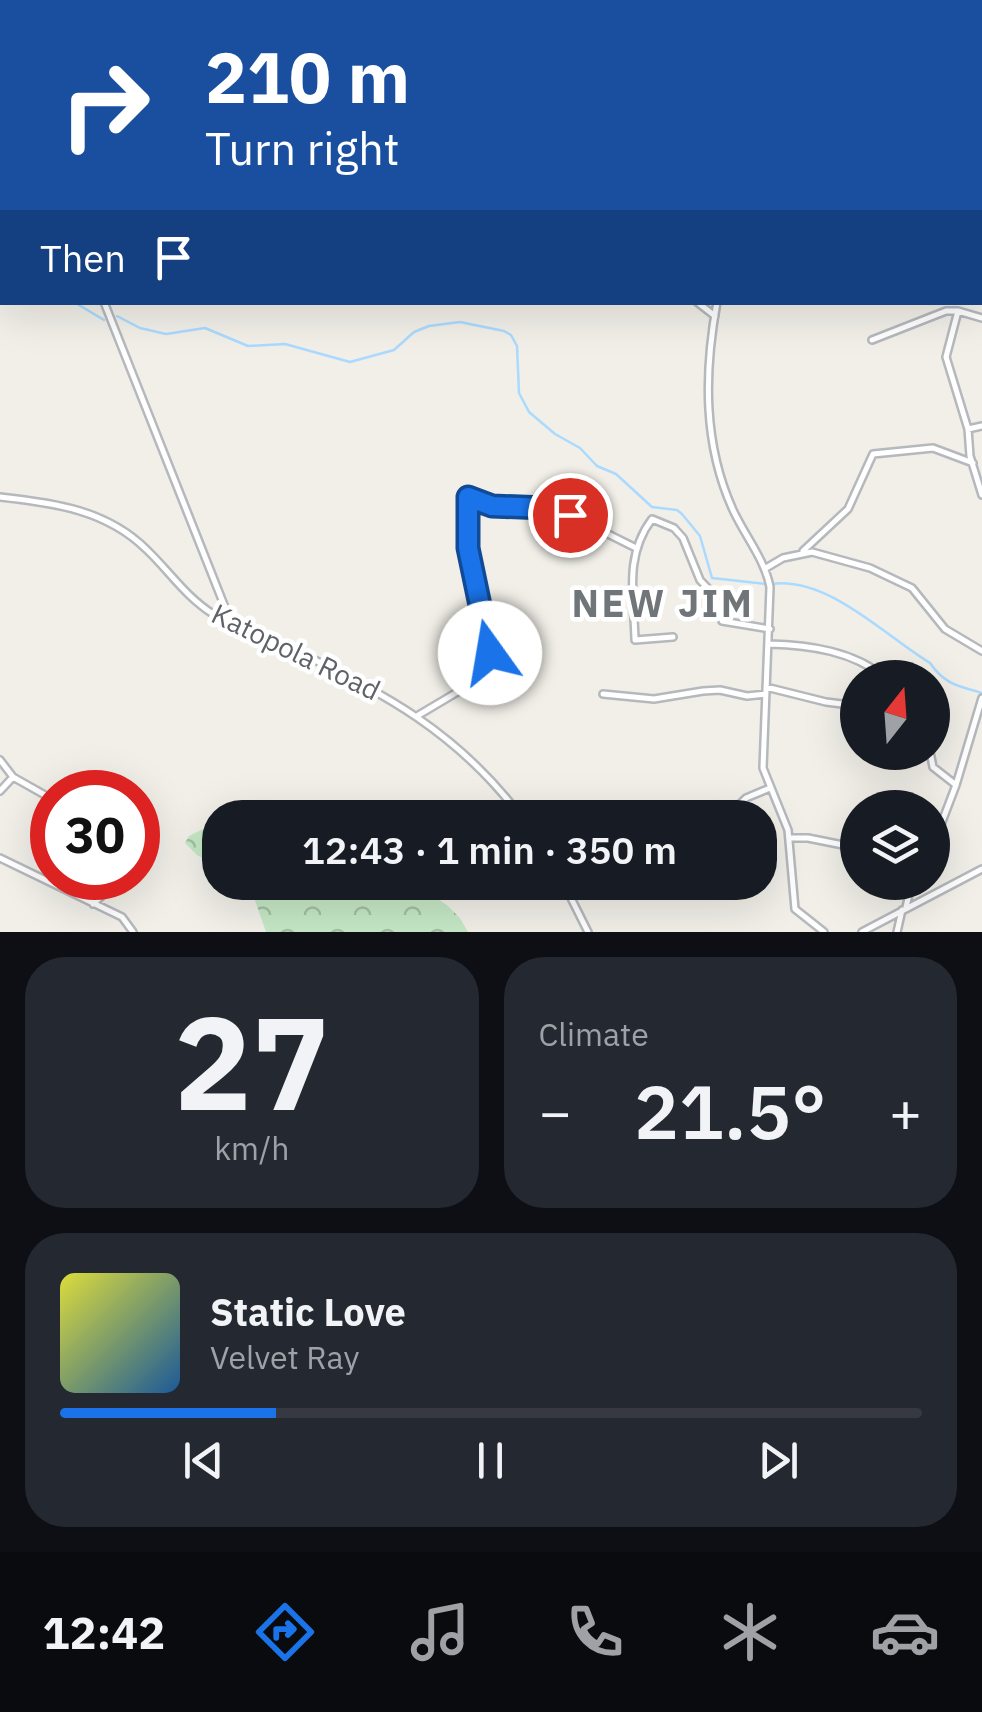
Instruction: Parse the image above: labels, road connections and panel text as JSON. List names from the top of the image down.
{
  "streets": {
    "street": ["Katopola Road"]
  },
  "districts": ["NEW JIM"],
  "north": "top",
  "page": {
    "turn": ["210 m", "Turn right"],
    "then": "Then",
    "limit": "30",
    "trip": "12:43 · 1 min · 350 m",
    "tile": [
      ["27", "km/h"],
      "Climate"
    ],
    "heat": ["−", "21.5°", "+"],
    "song": ["Static Love", "Velvet Ray"],
    "tabs": "12:42"
  }
}
